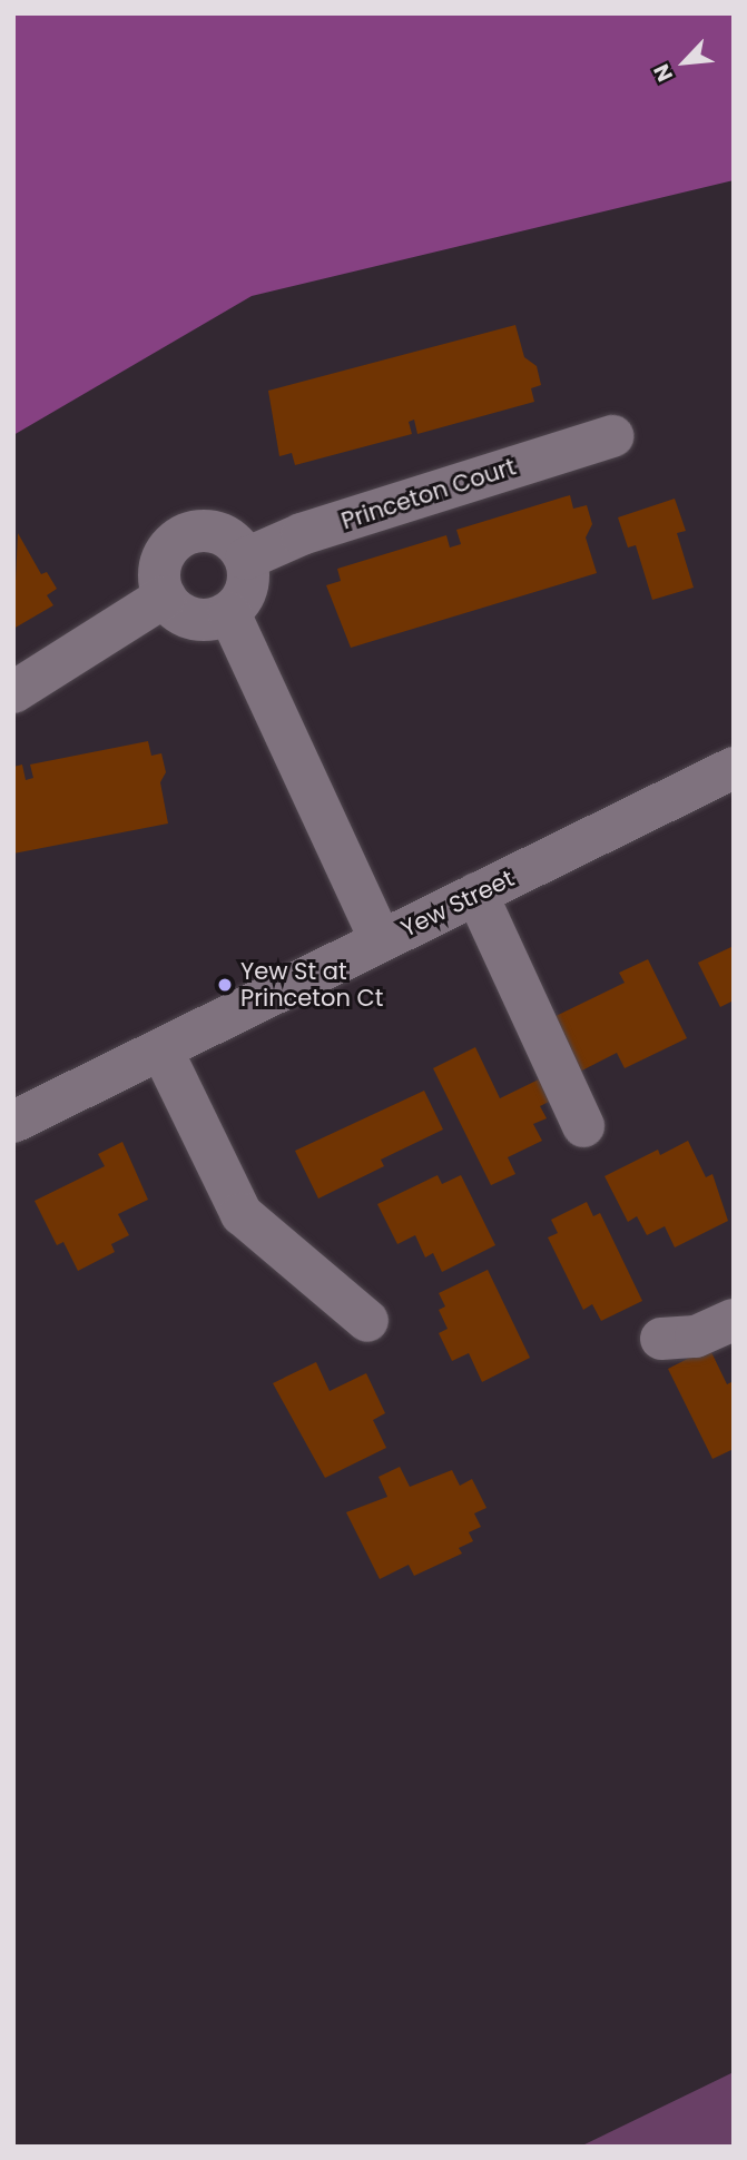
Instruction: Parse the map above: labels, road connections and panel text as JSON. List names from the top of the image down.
{
  "streets": {
    "street": ["Princeton Court", "Yew Street"]
  },
  "places": ["Yew St at Princeton Ct"],
  "north": "bottom left"
}
